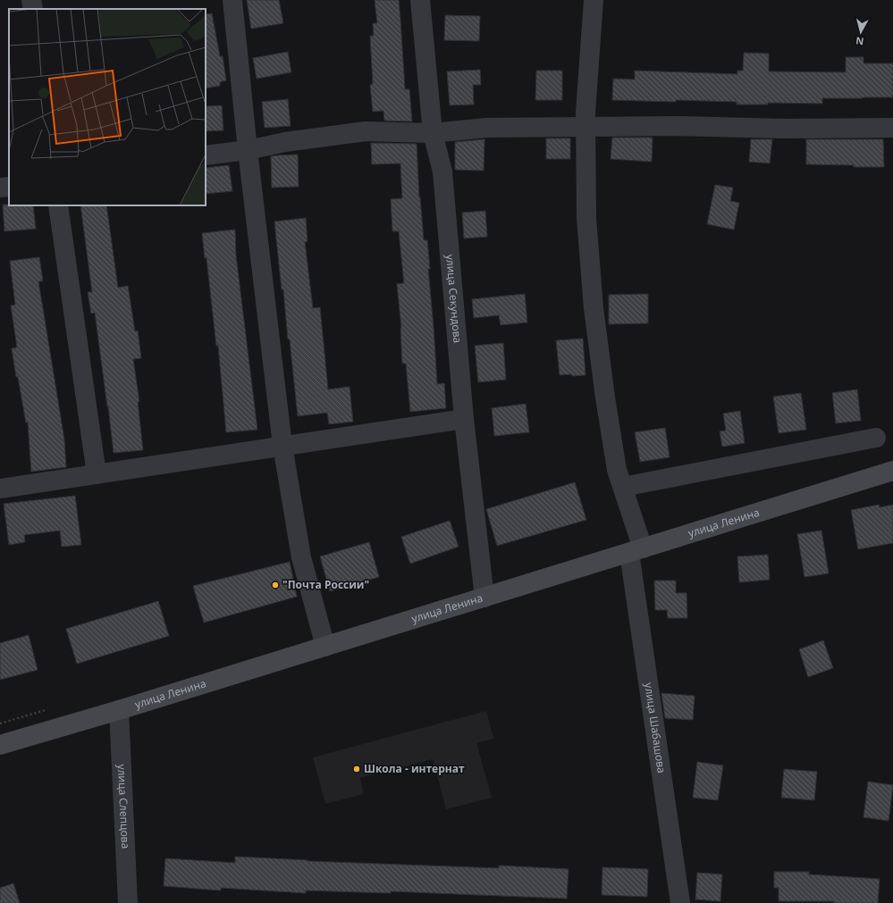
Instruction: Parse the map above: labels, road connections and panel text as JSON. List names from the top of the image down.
{
  "streets": {
    "main road": ["улица Ленина"],
    "street": ["улица Секундова", "улица Шабашова", "улица Слепцова"]
  },
  "crossings": [
    ["улица Секундова", "улица Ленина"],
    ["улица Ленина", "улица Шабашова"],
    ["улица Ленина", "улица Слепцова"]
  ],
  "places": ["\"Почта России\"", "Школа - интернат"],
  "north": "bottom"
}
